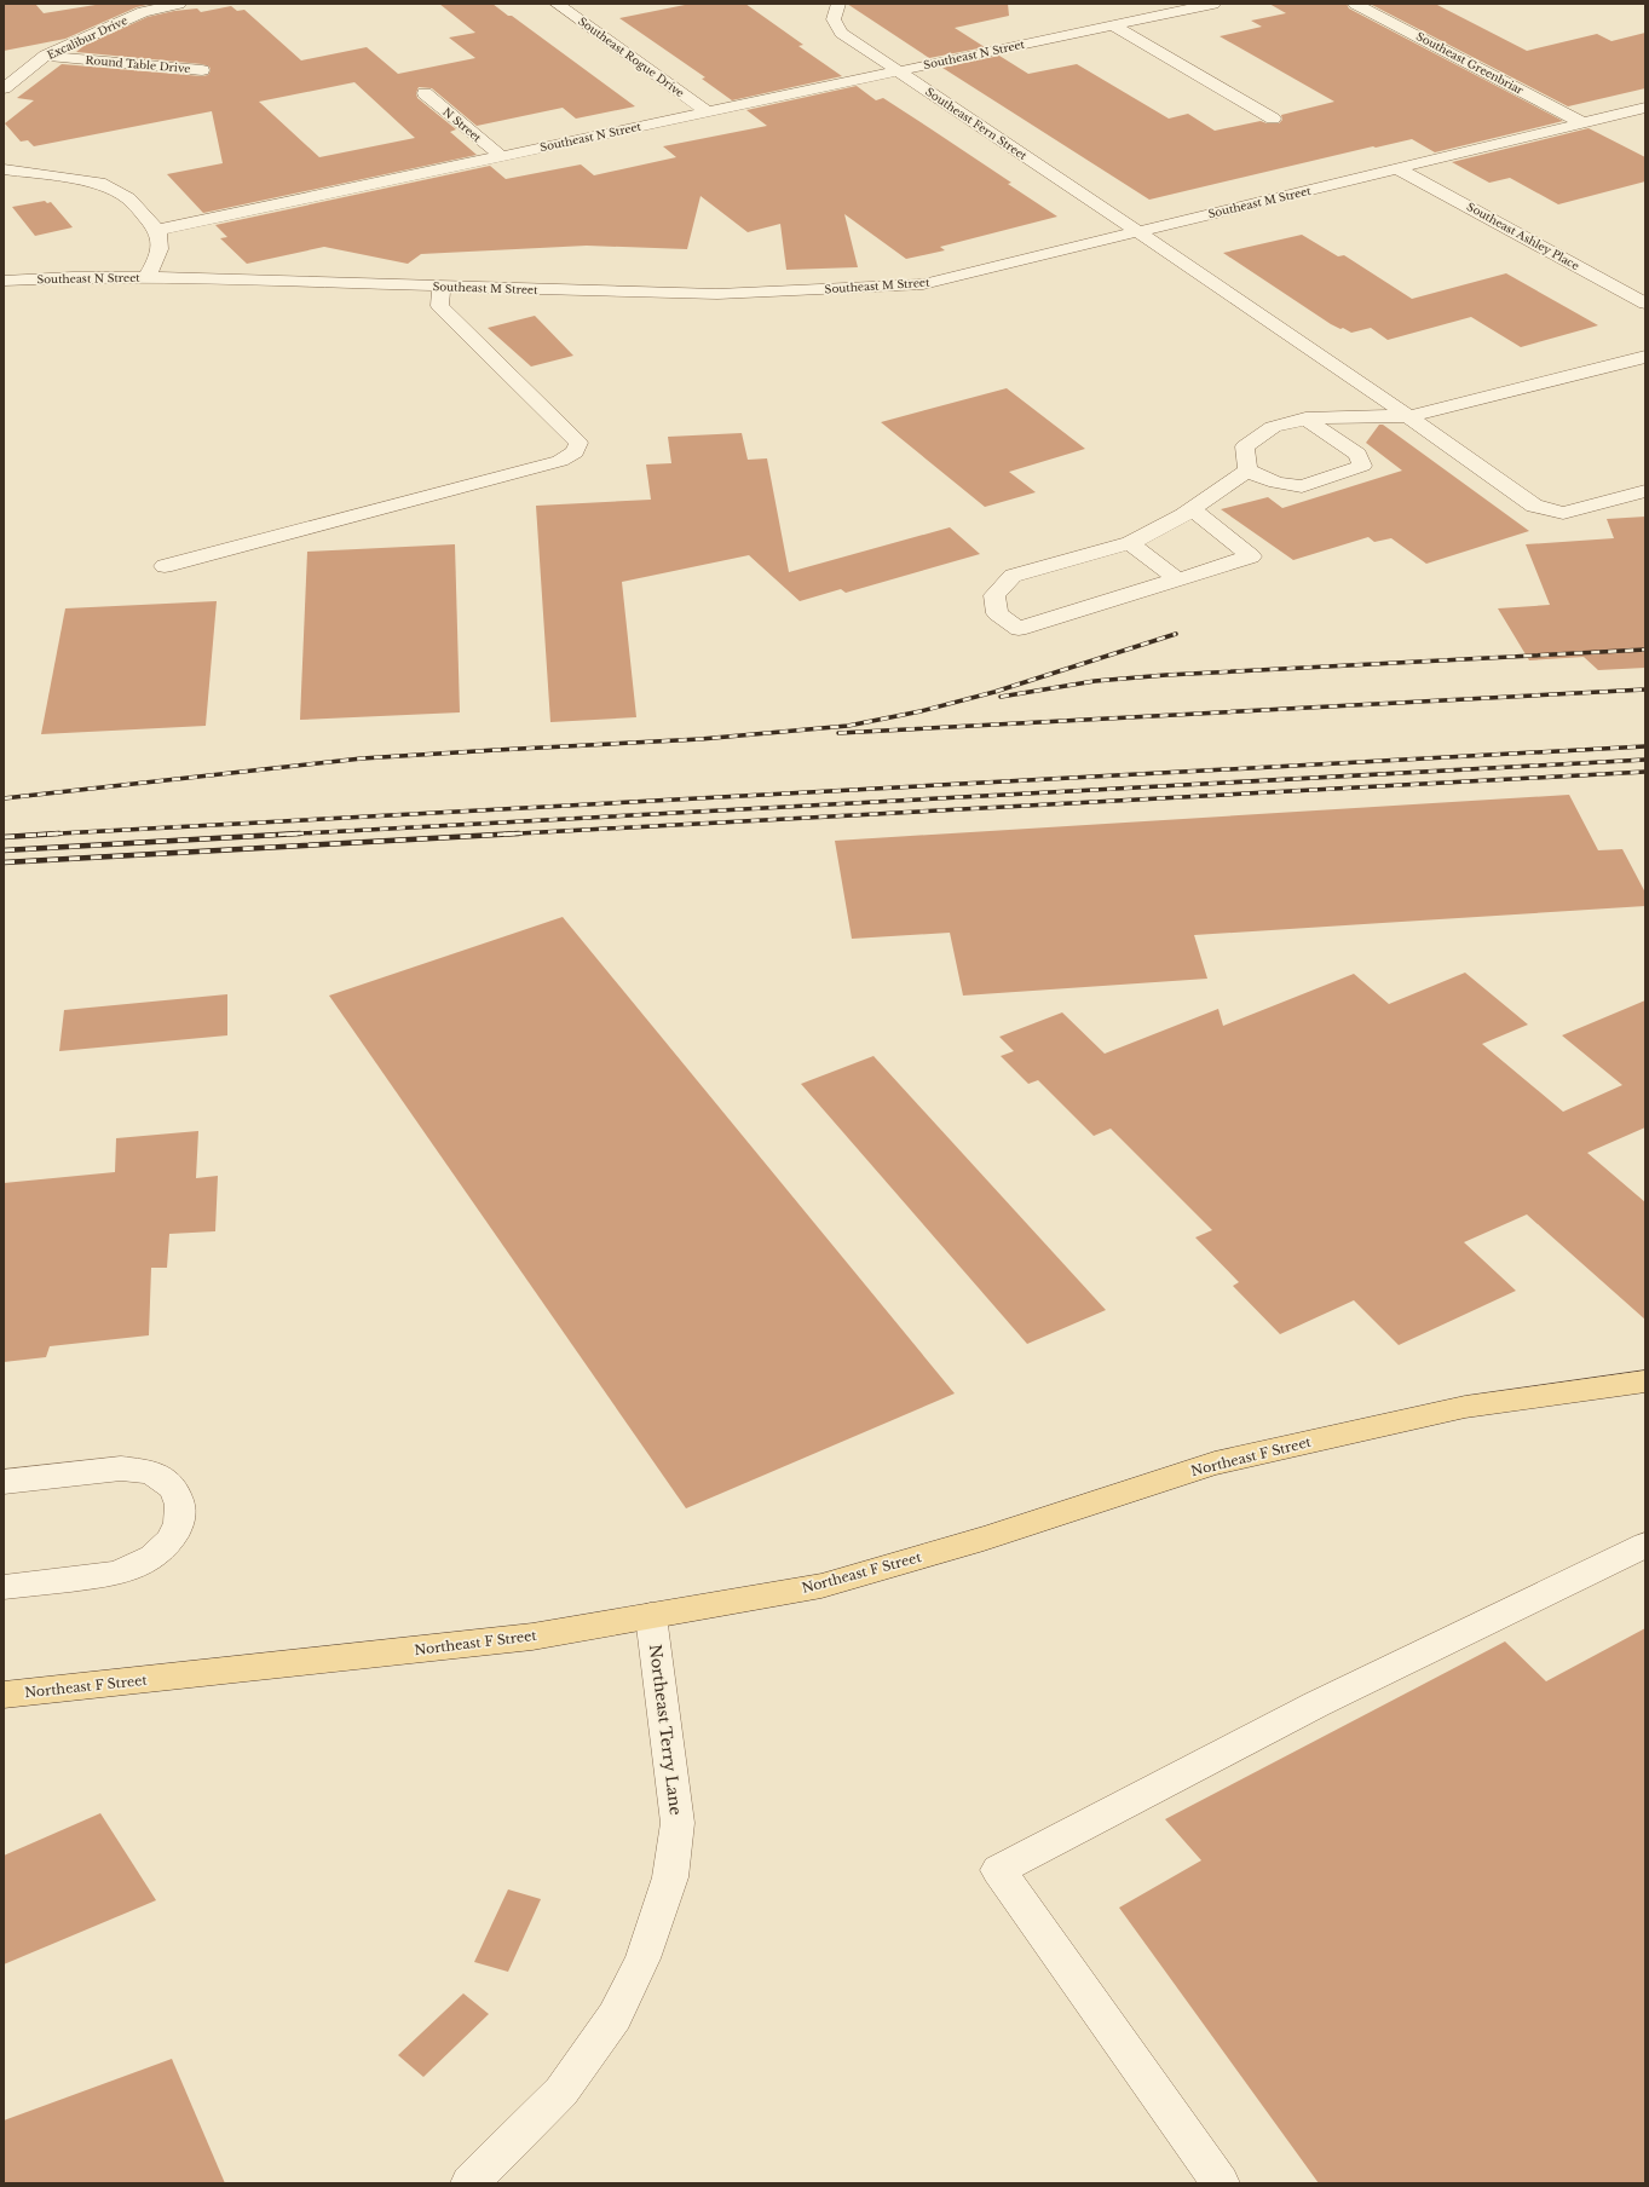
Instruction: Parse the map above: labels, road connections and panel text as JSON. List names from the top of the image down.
{
  "streets": {
    "main road": ["Northeast F Street"],
    "street": [
      "Excalibur Drive",
      "Southeast N Street",
      "Southeast Rogue Drive",
      "Southeast Greenbriar",
      "Round Table Drive",
      "Southeast Fern Street",
      "N Street",
      "Southeast M Street",
      "Southeast Ashley Place",
      "Northeast Terry Lane"
    ]
  },
  "crossings": [
    ["Excalibur Drive", "Round Table Drive"],
    ["Southeast N Street", "Southeast Rogue Drive"],
    ["Southeast N Street", "Southeast Fern Street"],
    ["Southeast N Street", "N Street"],
    ["Southeast N Street", "Southeast M Street"],
    ["Southeast Greenbriar", "Southeast M Street"],
    ["Southeast Fern Street", "Southeast M Street"],
    ["Southeast M Street", "Southeast Ashley Place"],
    ["Northeast F Street", "Northeast Terry Lane"]
  ]
}
